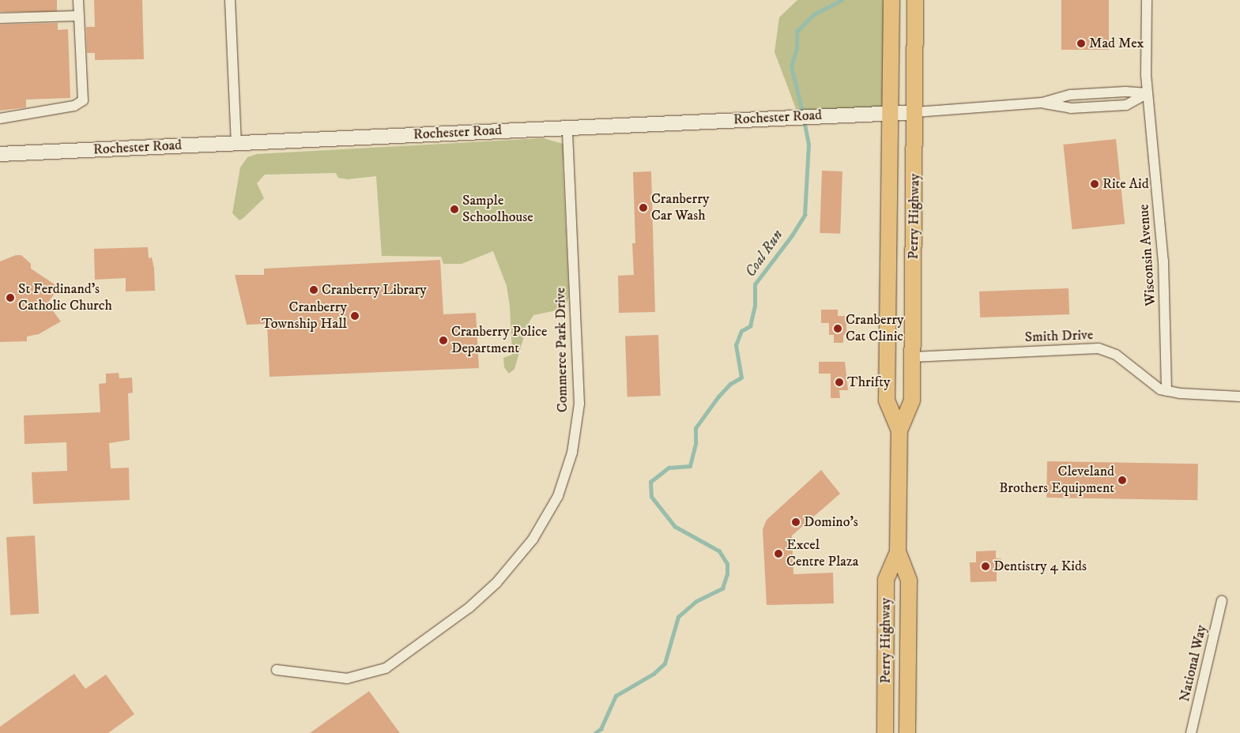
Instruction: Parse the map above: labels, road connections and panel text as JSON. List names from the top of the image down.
{
  "streets": {
    "main road": ["Perry Highway"],
    "street": [
      "Rochester Road",
      "Wisconsin Avenue",
      "Smith Drive",
      "Commerce Park Drive",
      "National Way"
    ]
  },
  "crossings": [
    ["Rochester Road", "Perry Highway"],
    ["Rochester Road", "Commerce Park Drive"],
    ["Perry Highway", "Smith Drive"],
    ["Wisconsin Avenue", "Smith Drive"]
  ],
  "water": ["Coal Run"],
  "places": [
    "Mad Mex",
    "Rite Aid",
    "Cranberry Car Wash",
    "Sample Schoolhouse",
    "Cranberry Library",
    "St Ferdinand's Catholic Church",
    "Cranberry Township Hall",
    "Cranberry Cat Clinic",
    "Cranberry Police Department",
    "Thrifty",
    "Cleveland Brothers Equipment",
    "Domino's",
    "Excel Centre Plaza",
    "Dentistry 4 Kids"
  ]
}
